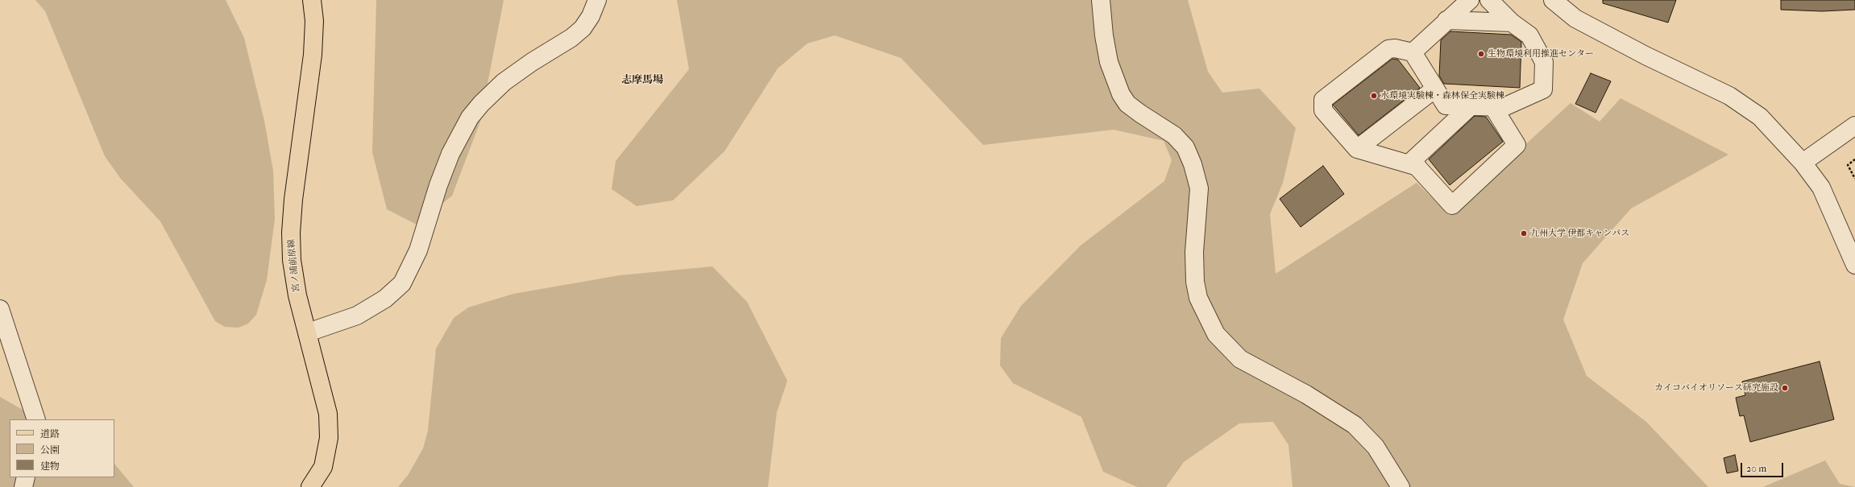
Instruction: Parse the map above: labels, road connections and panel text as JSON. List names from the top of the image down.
{
  "streets": {
    "main road": ["宮ノ浦前原線"]
  },
  "districts": ["志摩馬場"],
  "places": [
    "生物環境利用推進センター",
    "水環境実験棟・森林保全実験棟",
    "九州大学 伊都キャンパス",
    "カイコバイオリソース研究施設"
  ],
  "legend": ["道路", "公園", "建物"],
  "scale_bar": "20 m"
}
